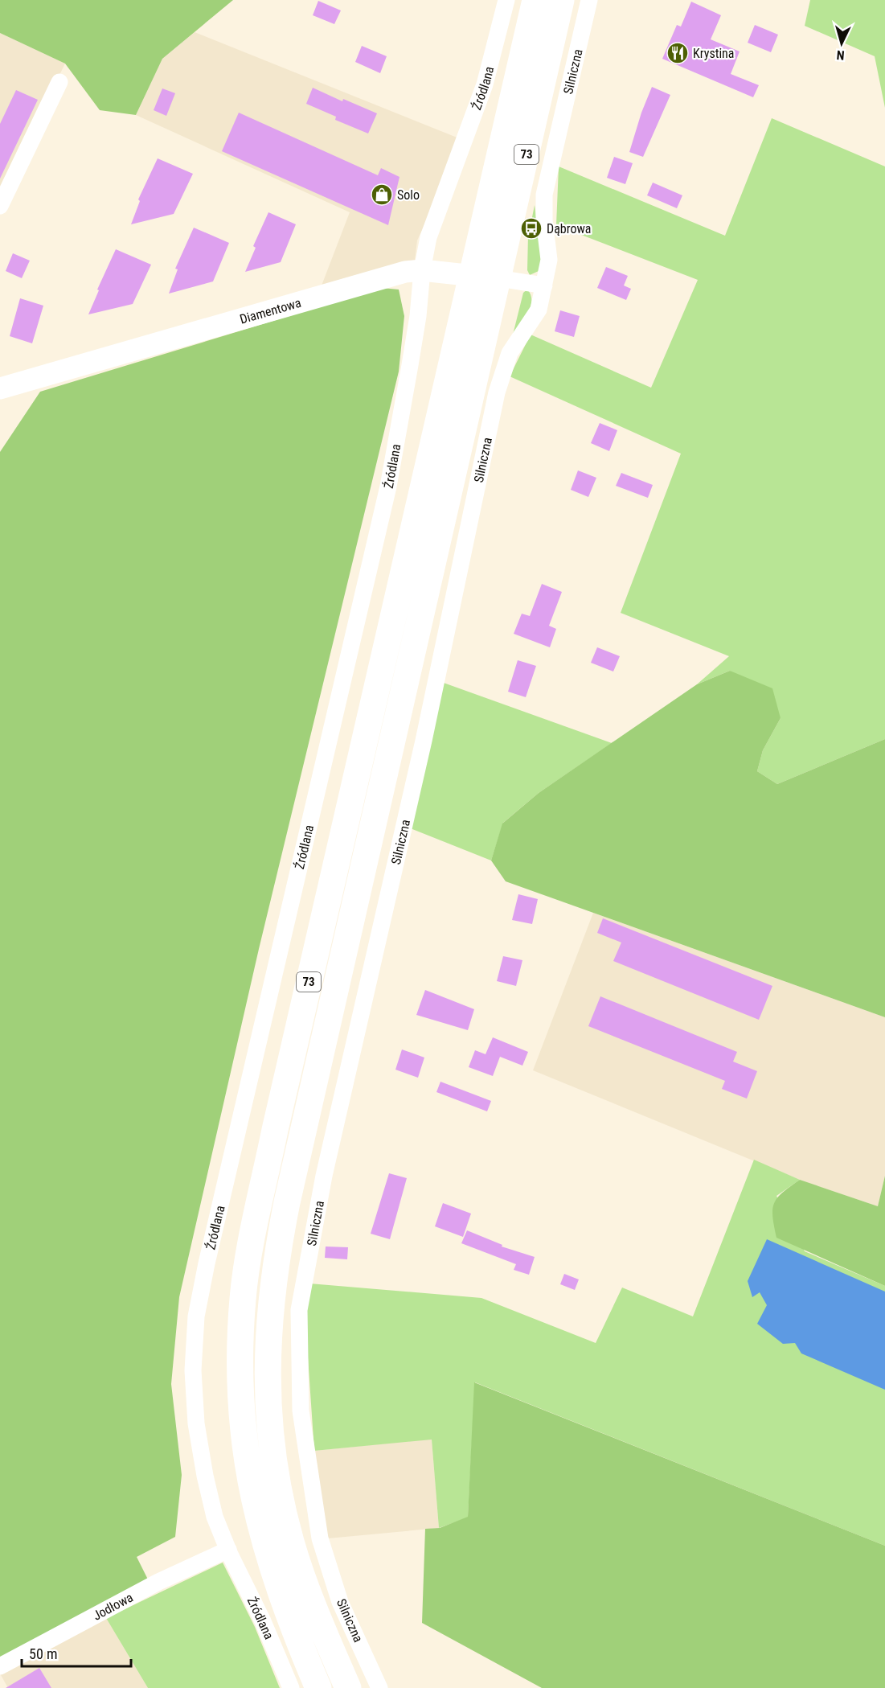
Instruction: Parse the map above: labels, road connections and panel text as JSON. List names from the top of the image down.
{
  "streets": {
    "main road": ["73"],
    "street": [
      "Silniczna",
      "Źródlana",
      "Diamentowa",
      "Jodłowa"
    ]
  },
  "crossings": [
    ["Silniczna", "Diamentowa"],
    ["Źródlana", "Diamentowa"],
    ["Źródlana", "Jodłowa"],
    ["73", "Diamentowa"]
  ],
  "places": {
    "restaurant": ["Krystina"],
    "shop": ["Solo"],
    "bus stop": ["Dąbrowa"]
  },
  "scale_bar": "50 m",
  "north": "bottom"
}
